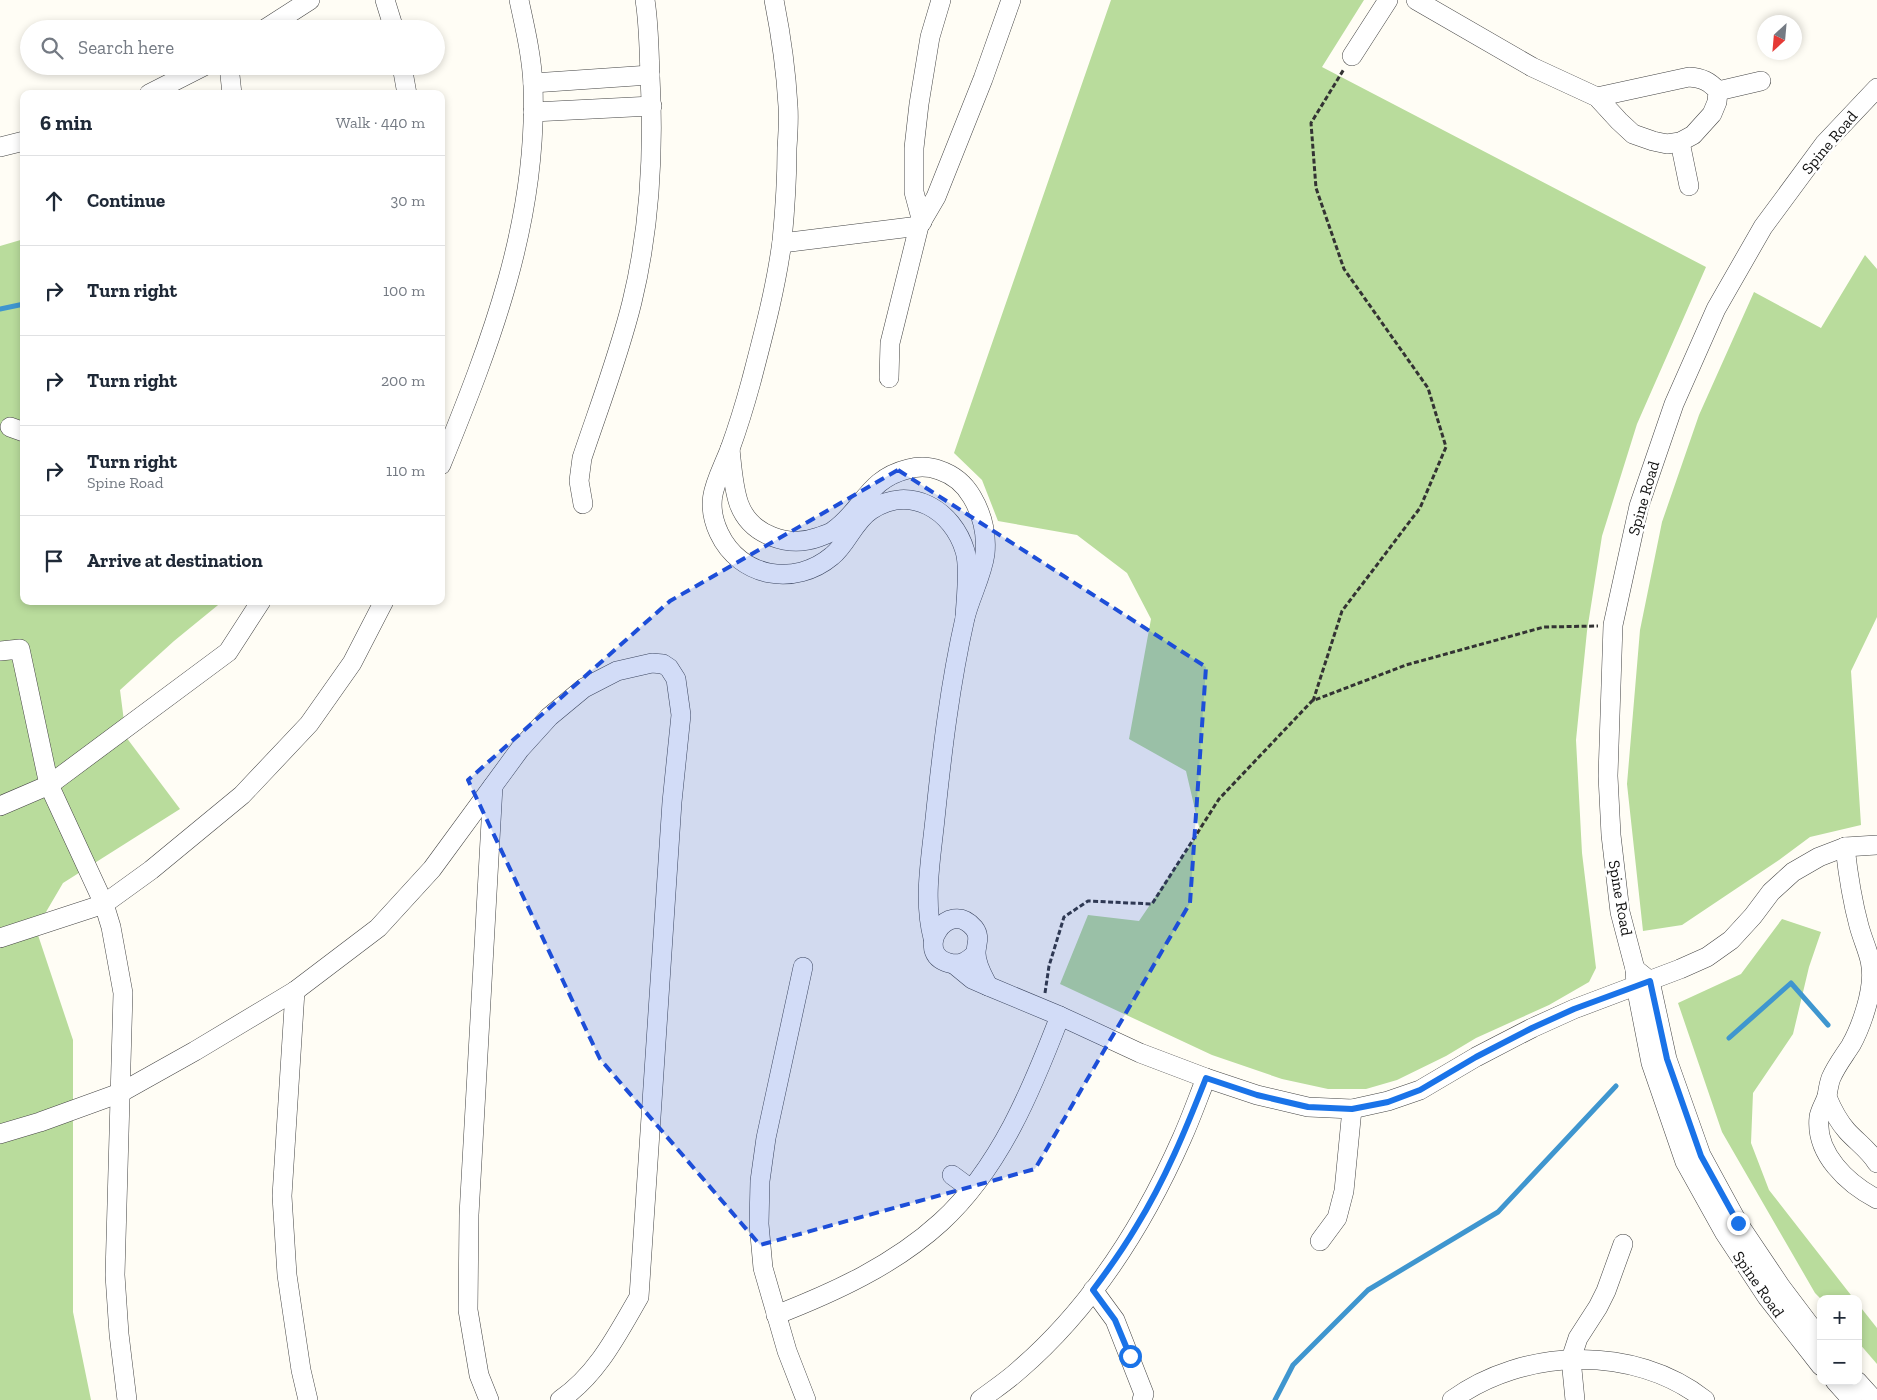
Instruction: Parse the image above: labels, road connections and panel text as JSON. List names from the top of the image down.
{
  "streets": {
    "street": ["Spine Road"]
  },
  "north": "bottom left",
  "page": {
    "search": "Search here",
    "heading": ["6 min", "Walk · 440 m"],
    "list": [
      ["Continue", "30 m"],
      ["Turn right", "100 m"],
      ["Turn right", "200 m"],
      ["Turn right", "Spine Road", "110 m"],
      "Arrive at destination"
    ],
    "map_buttons": ["+", "−"]
  }
}
